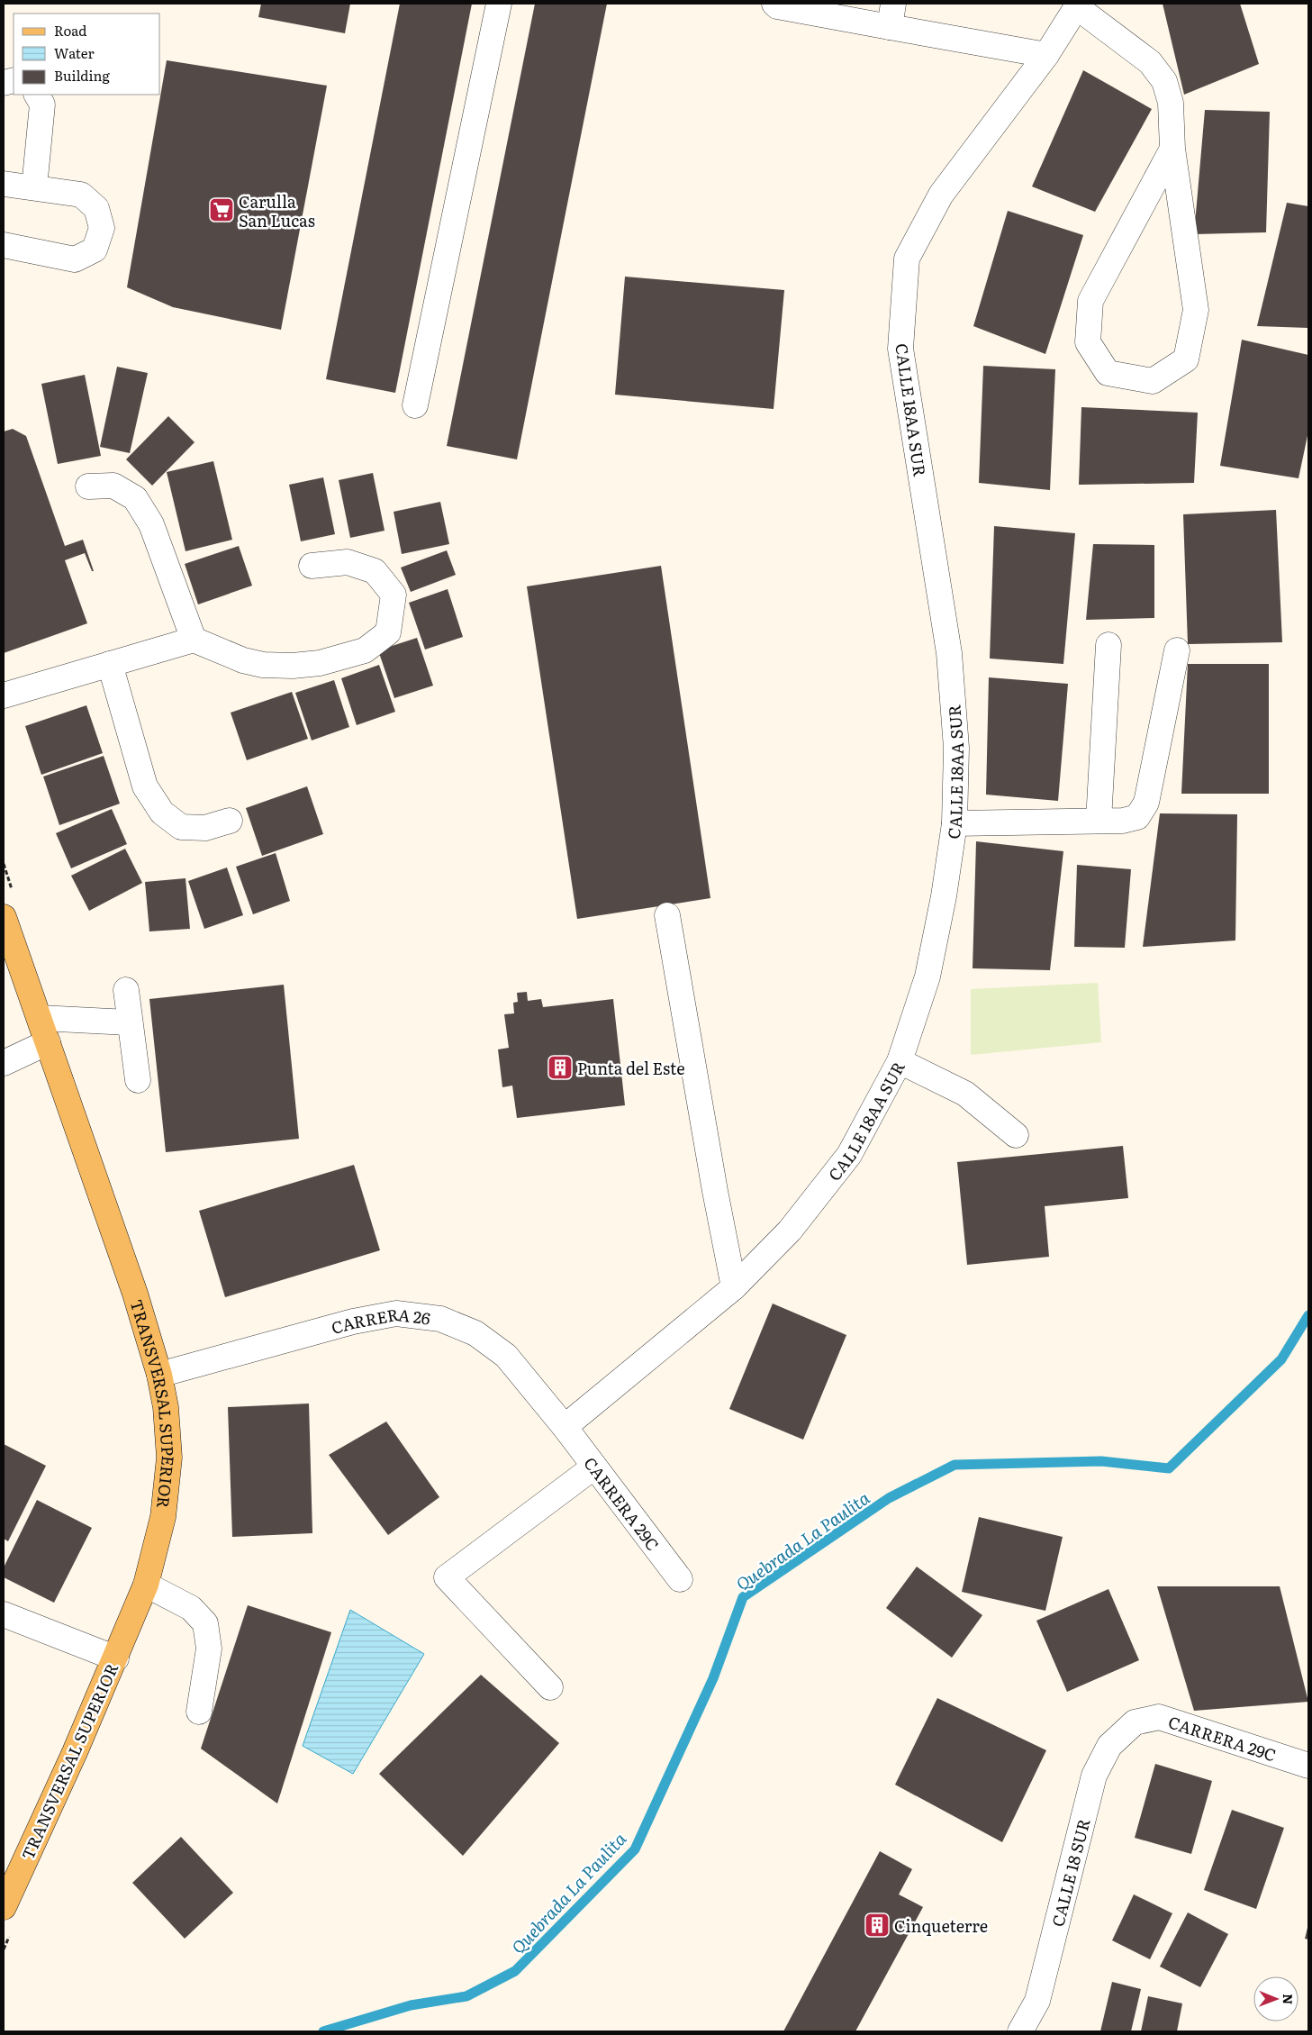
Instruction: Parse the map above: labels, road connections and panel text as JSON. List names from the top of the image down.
{
  "streets": {
    "main road": ["TRANSVERSAL SUPERIOR"],
    "street": [
      "CALLE 18AA SUR",
      "CARRERA 26",
      "CARRERA 29C",
      "CALLE 18 SUR"
    ]
  },
  "crossings": [
    ["CALLE 18AA SUR", "CARRERA 26"],
    ["CALLE 18AA SUR", "CARRERA 29C"],
    ["CARRERA 26", "TRANSVERSAL SUPERIOR"],
    ["CARRERA 26", "CARRERA 29C"],
    ["CARRERA 29C", "CALLE 18 SUR"]
  ],
  "water": ["Quebrada La Paulita"],
  "places": {
    "supermarket": ["Carulla San Lucas"],
    "building": ["Punta del Este", "Cinqueterre"]
  },
  "legend": ["Road", "Water", "Building"],
  "north": "right"
}
